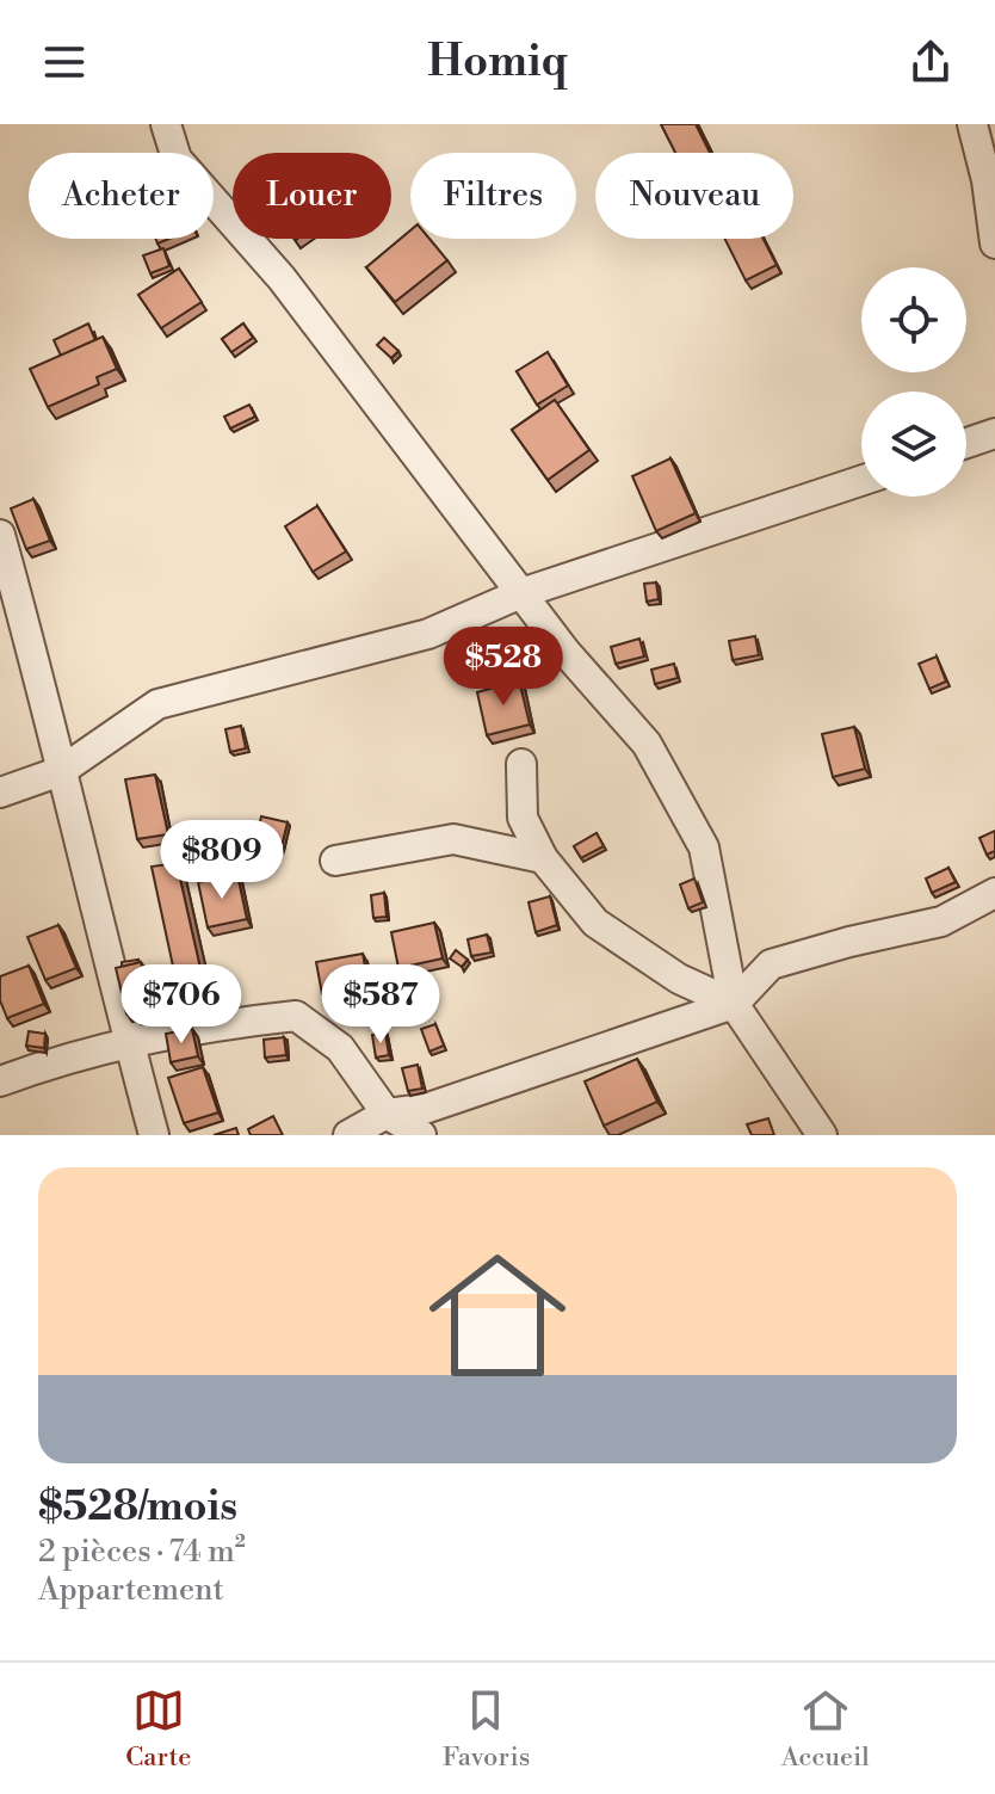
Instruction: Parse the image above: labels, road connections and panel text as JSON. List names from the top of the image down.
{
  "page": {
    "header": "Homiq",
    "chip": [
      "Acheter",
      "Louer",
      "Filtres",
      "Nouveau"
    ],
    "price": [
      "$528",
      "$809",
      "$706",
      "$587"
    ],
    "list": [
      {
        "name": "$528/mois",
        "note": "2 pièces · 74 m² · Appartement"
      }
    ],
    "tabs": ["Carte", "Favoris", "Accueil"]
  }
}
